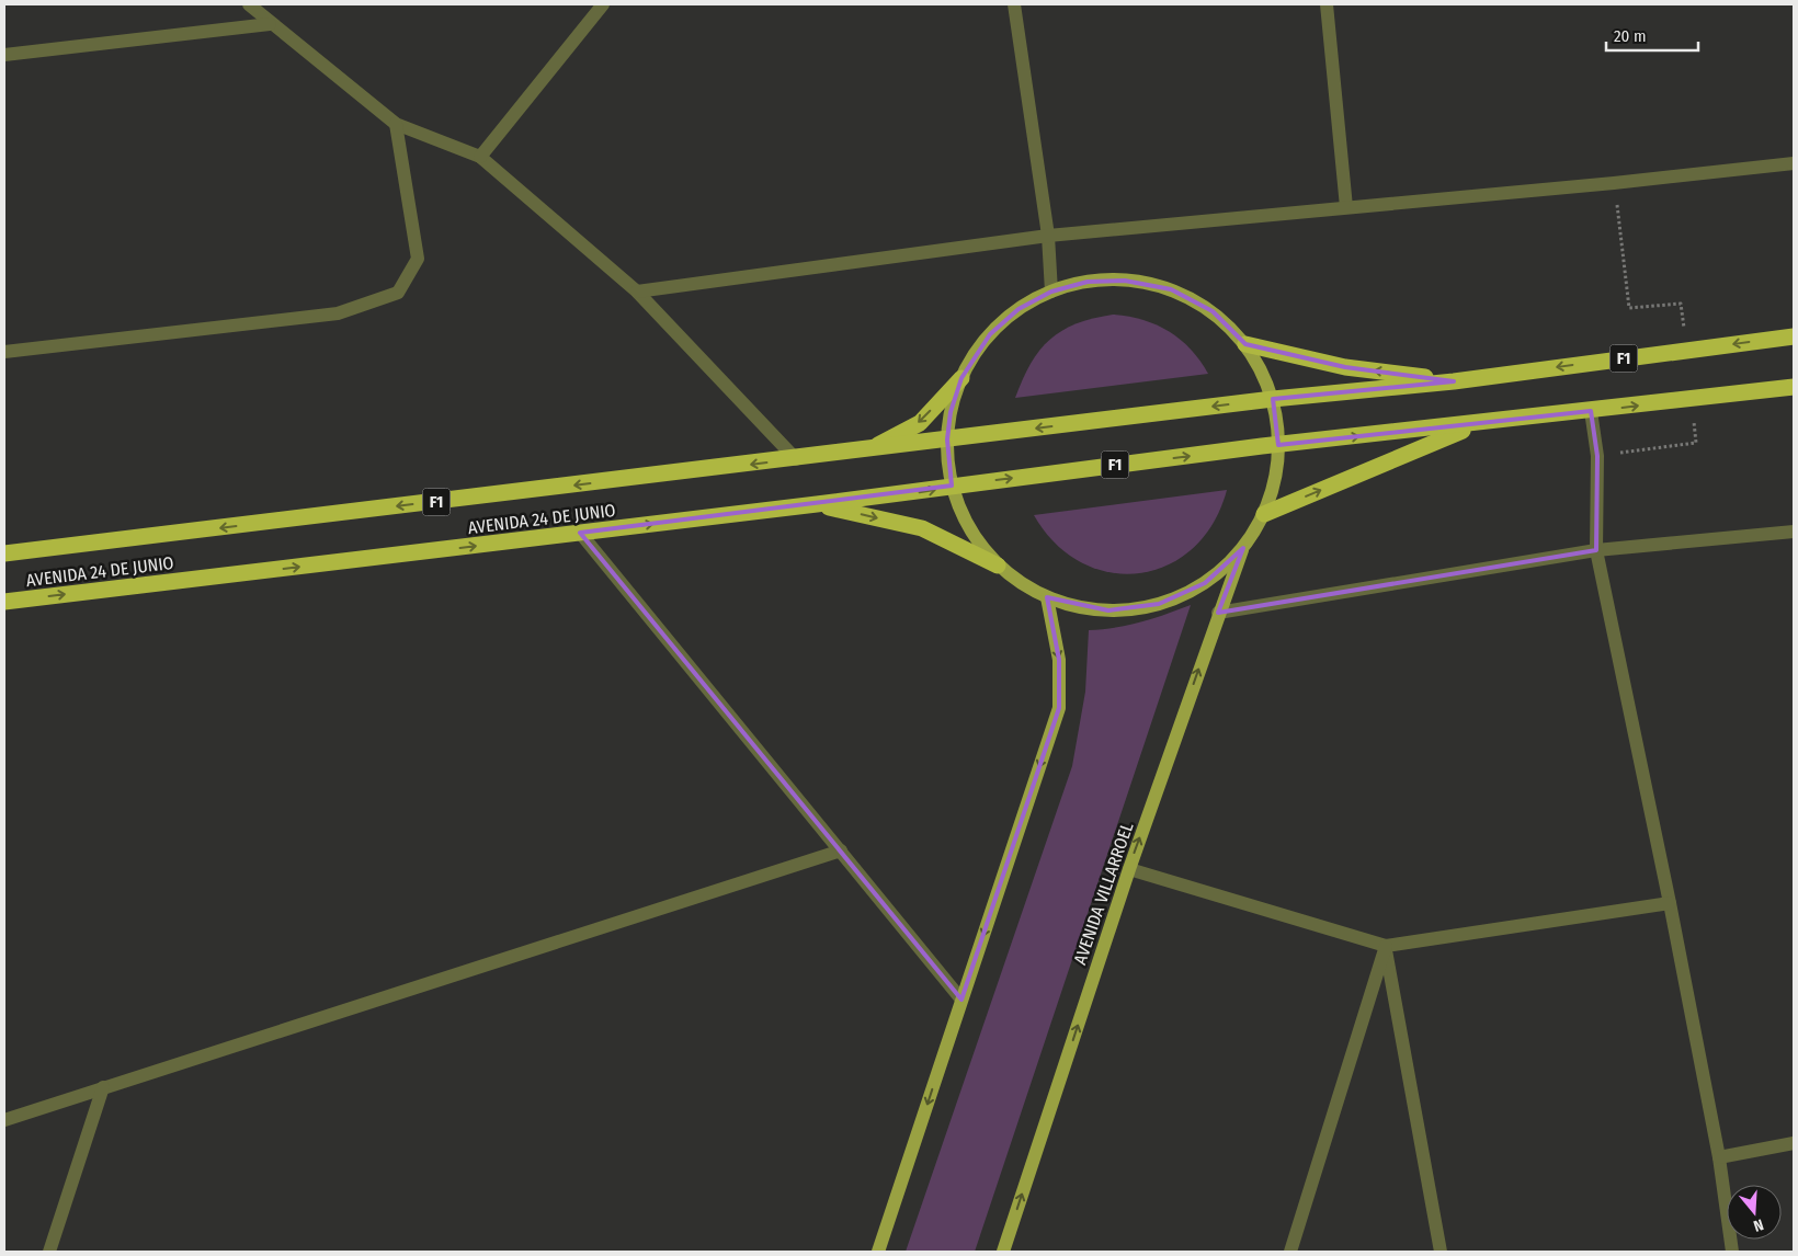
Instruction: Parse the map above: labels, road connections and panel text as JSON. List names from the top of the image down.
{
  "streets": {
    "highway": ["F1", "AVENIDA 24 DE JUNIO"],
    "main road": ["AVENIDA VILLARROEL"]
  },
  "crossings": [
    ["F1", "AVENIDA 24 DE JUNIO"]
  ],
  "scale_bar": "20 m",
  "north": "bottom"
}
